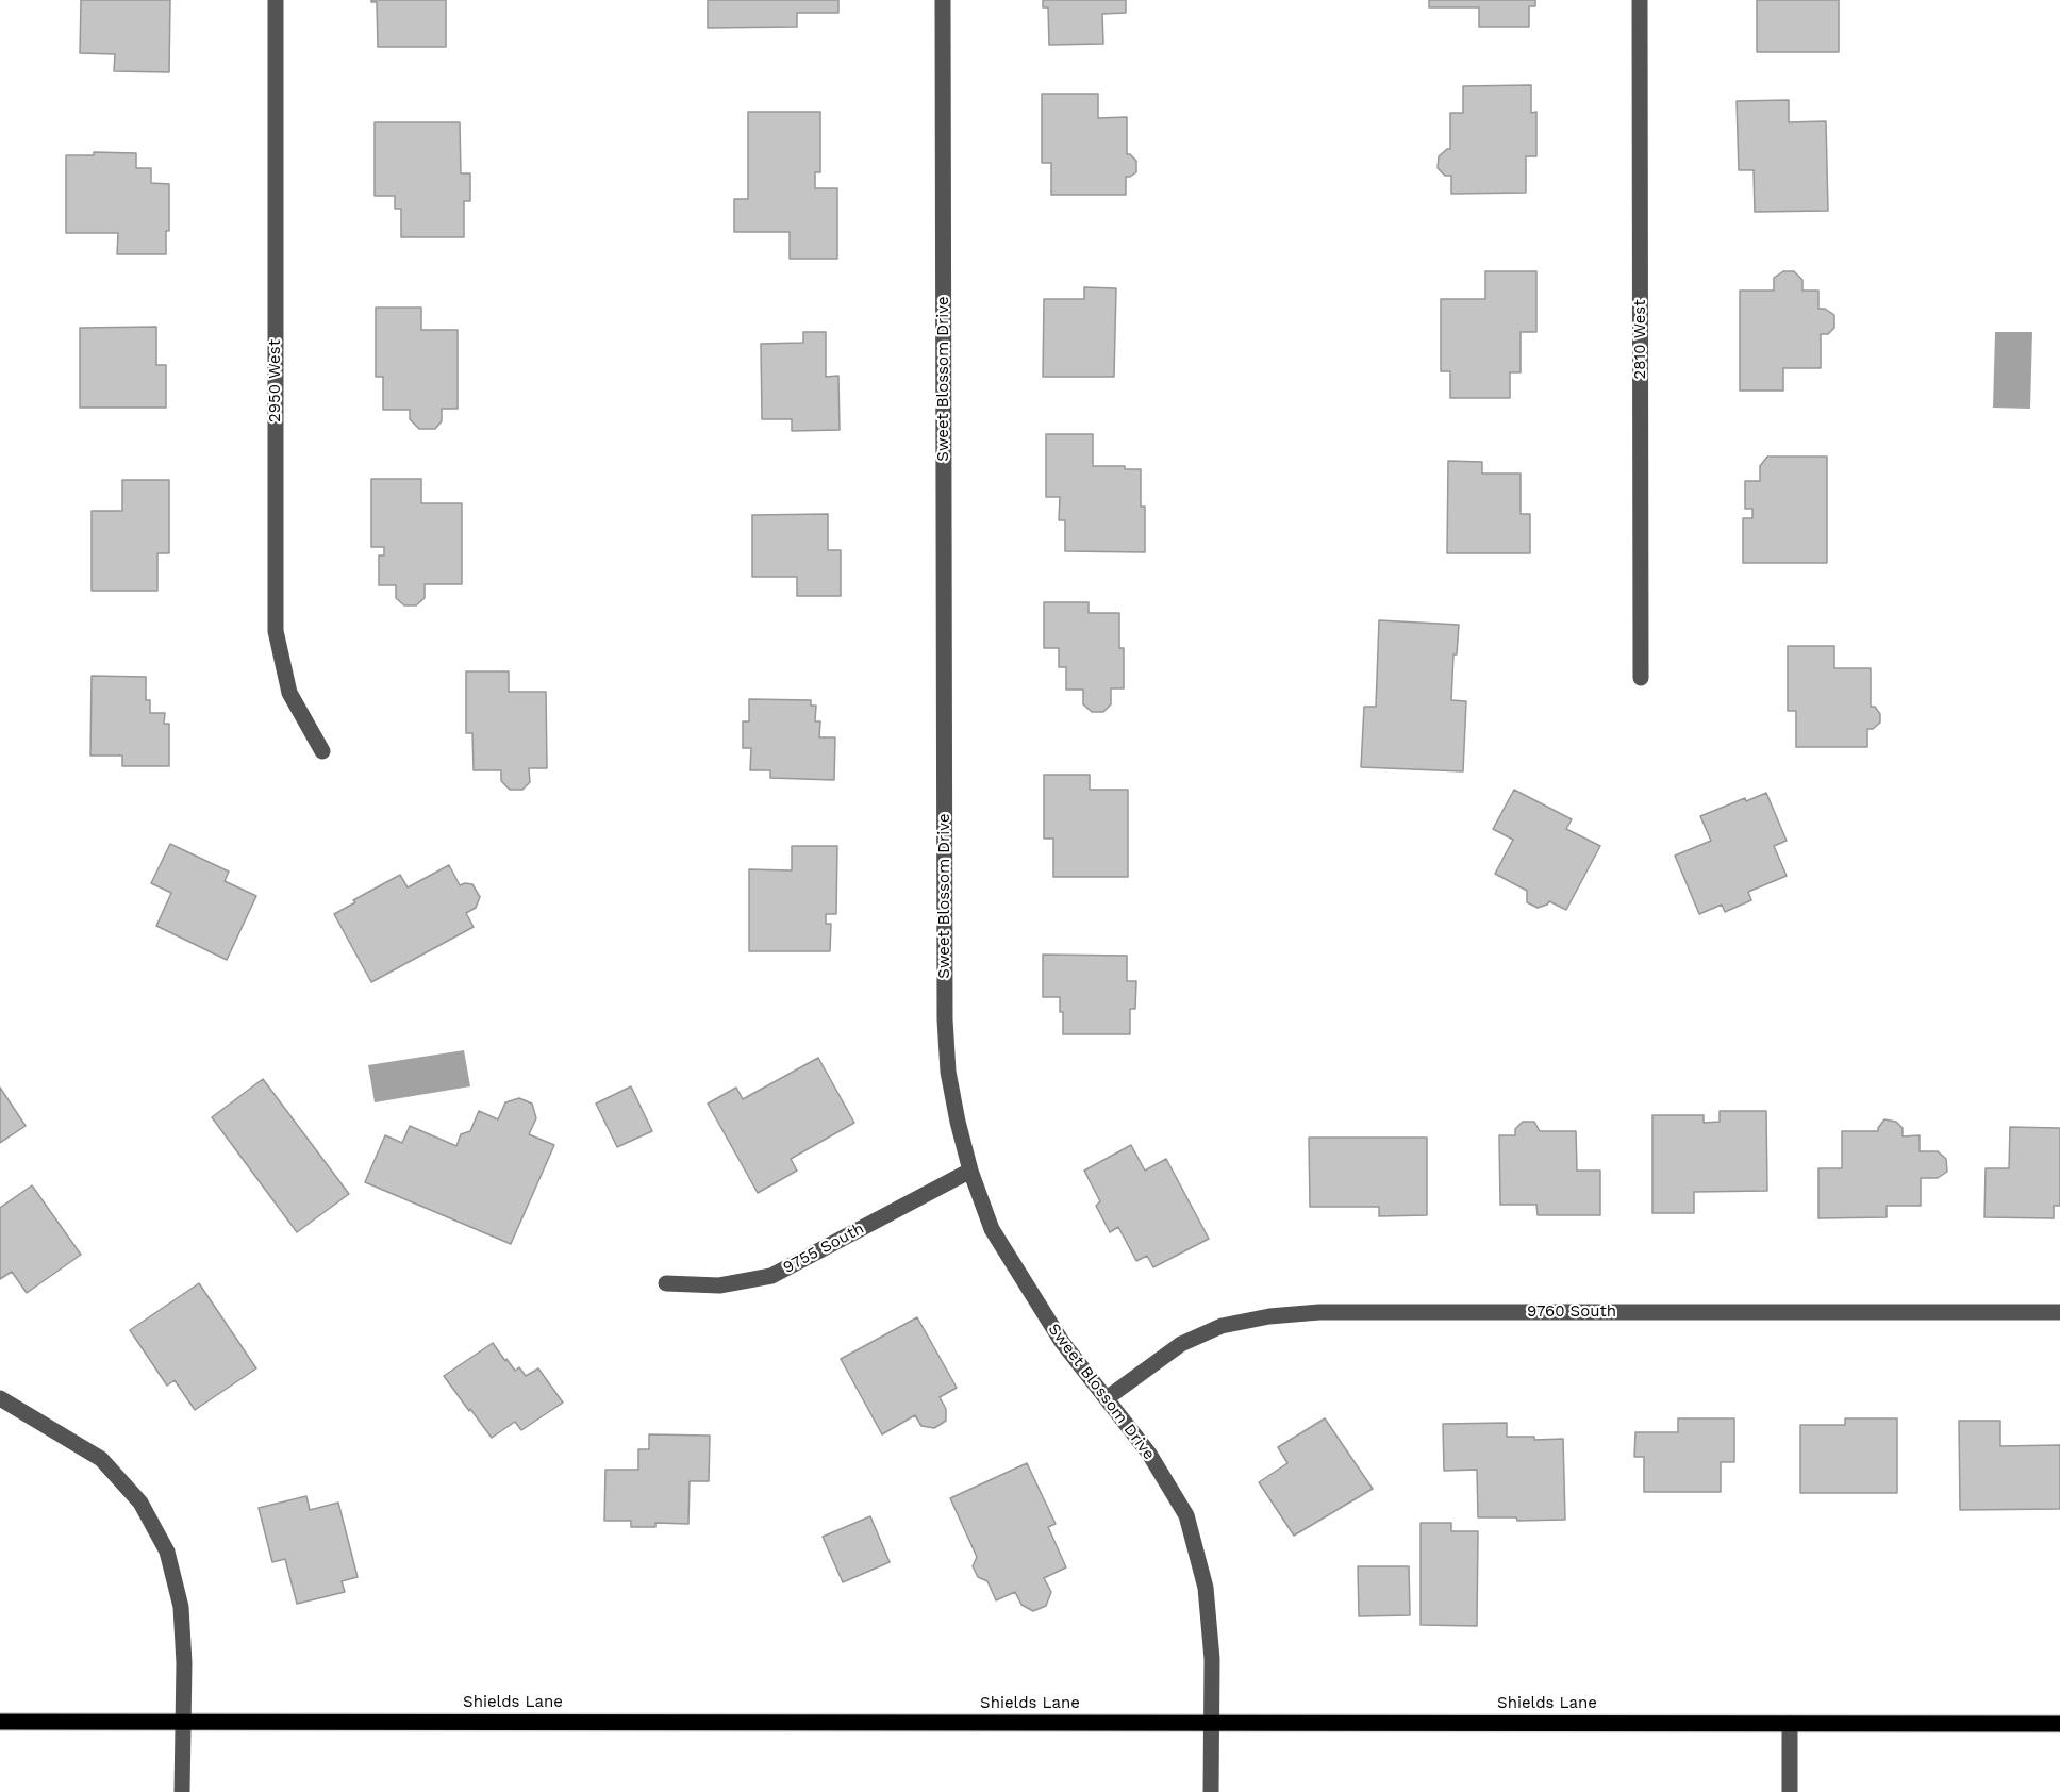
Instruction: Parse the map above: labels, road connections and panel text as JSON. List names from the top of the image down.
{
  "streets": {
    "main road": ["Shields Lane"],
    "street": [
      "2810 West",
      "Sweet Blossom Drive",
      "2950 West",
      "9755 South",
      "9760 South"
    ]
  },
  "crossings": [
    ["Sweet Blossom Drive", "9755 South"],
    ["Sweet Blossom Drive", "9760 South"],
    ["Sweet Blossom Drive", "Shields Lane"]
  ]
}
